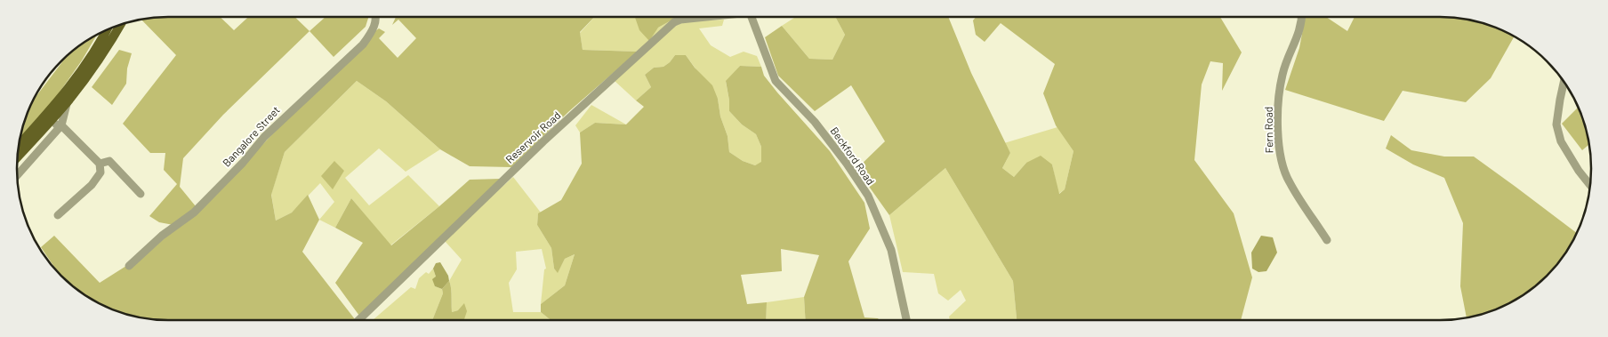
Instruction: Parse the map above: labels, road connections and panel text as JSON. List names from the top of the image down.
{
  "streets": {
    "street": [
      "Fern Road",
      "Bangalore Street",
      "Reservoir Road",
      "Beckford Road"
    ]
  }
}
